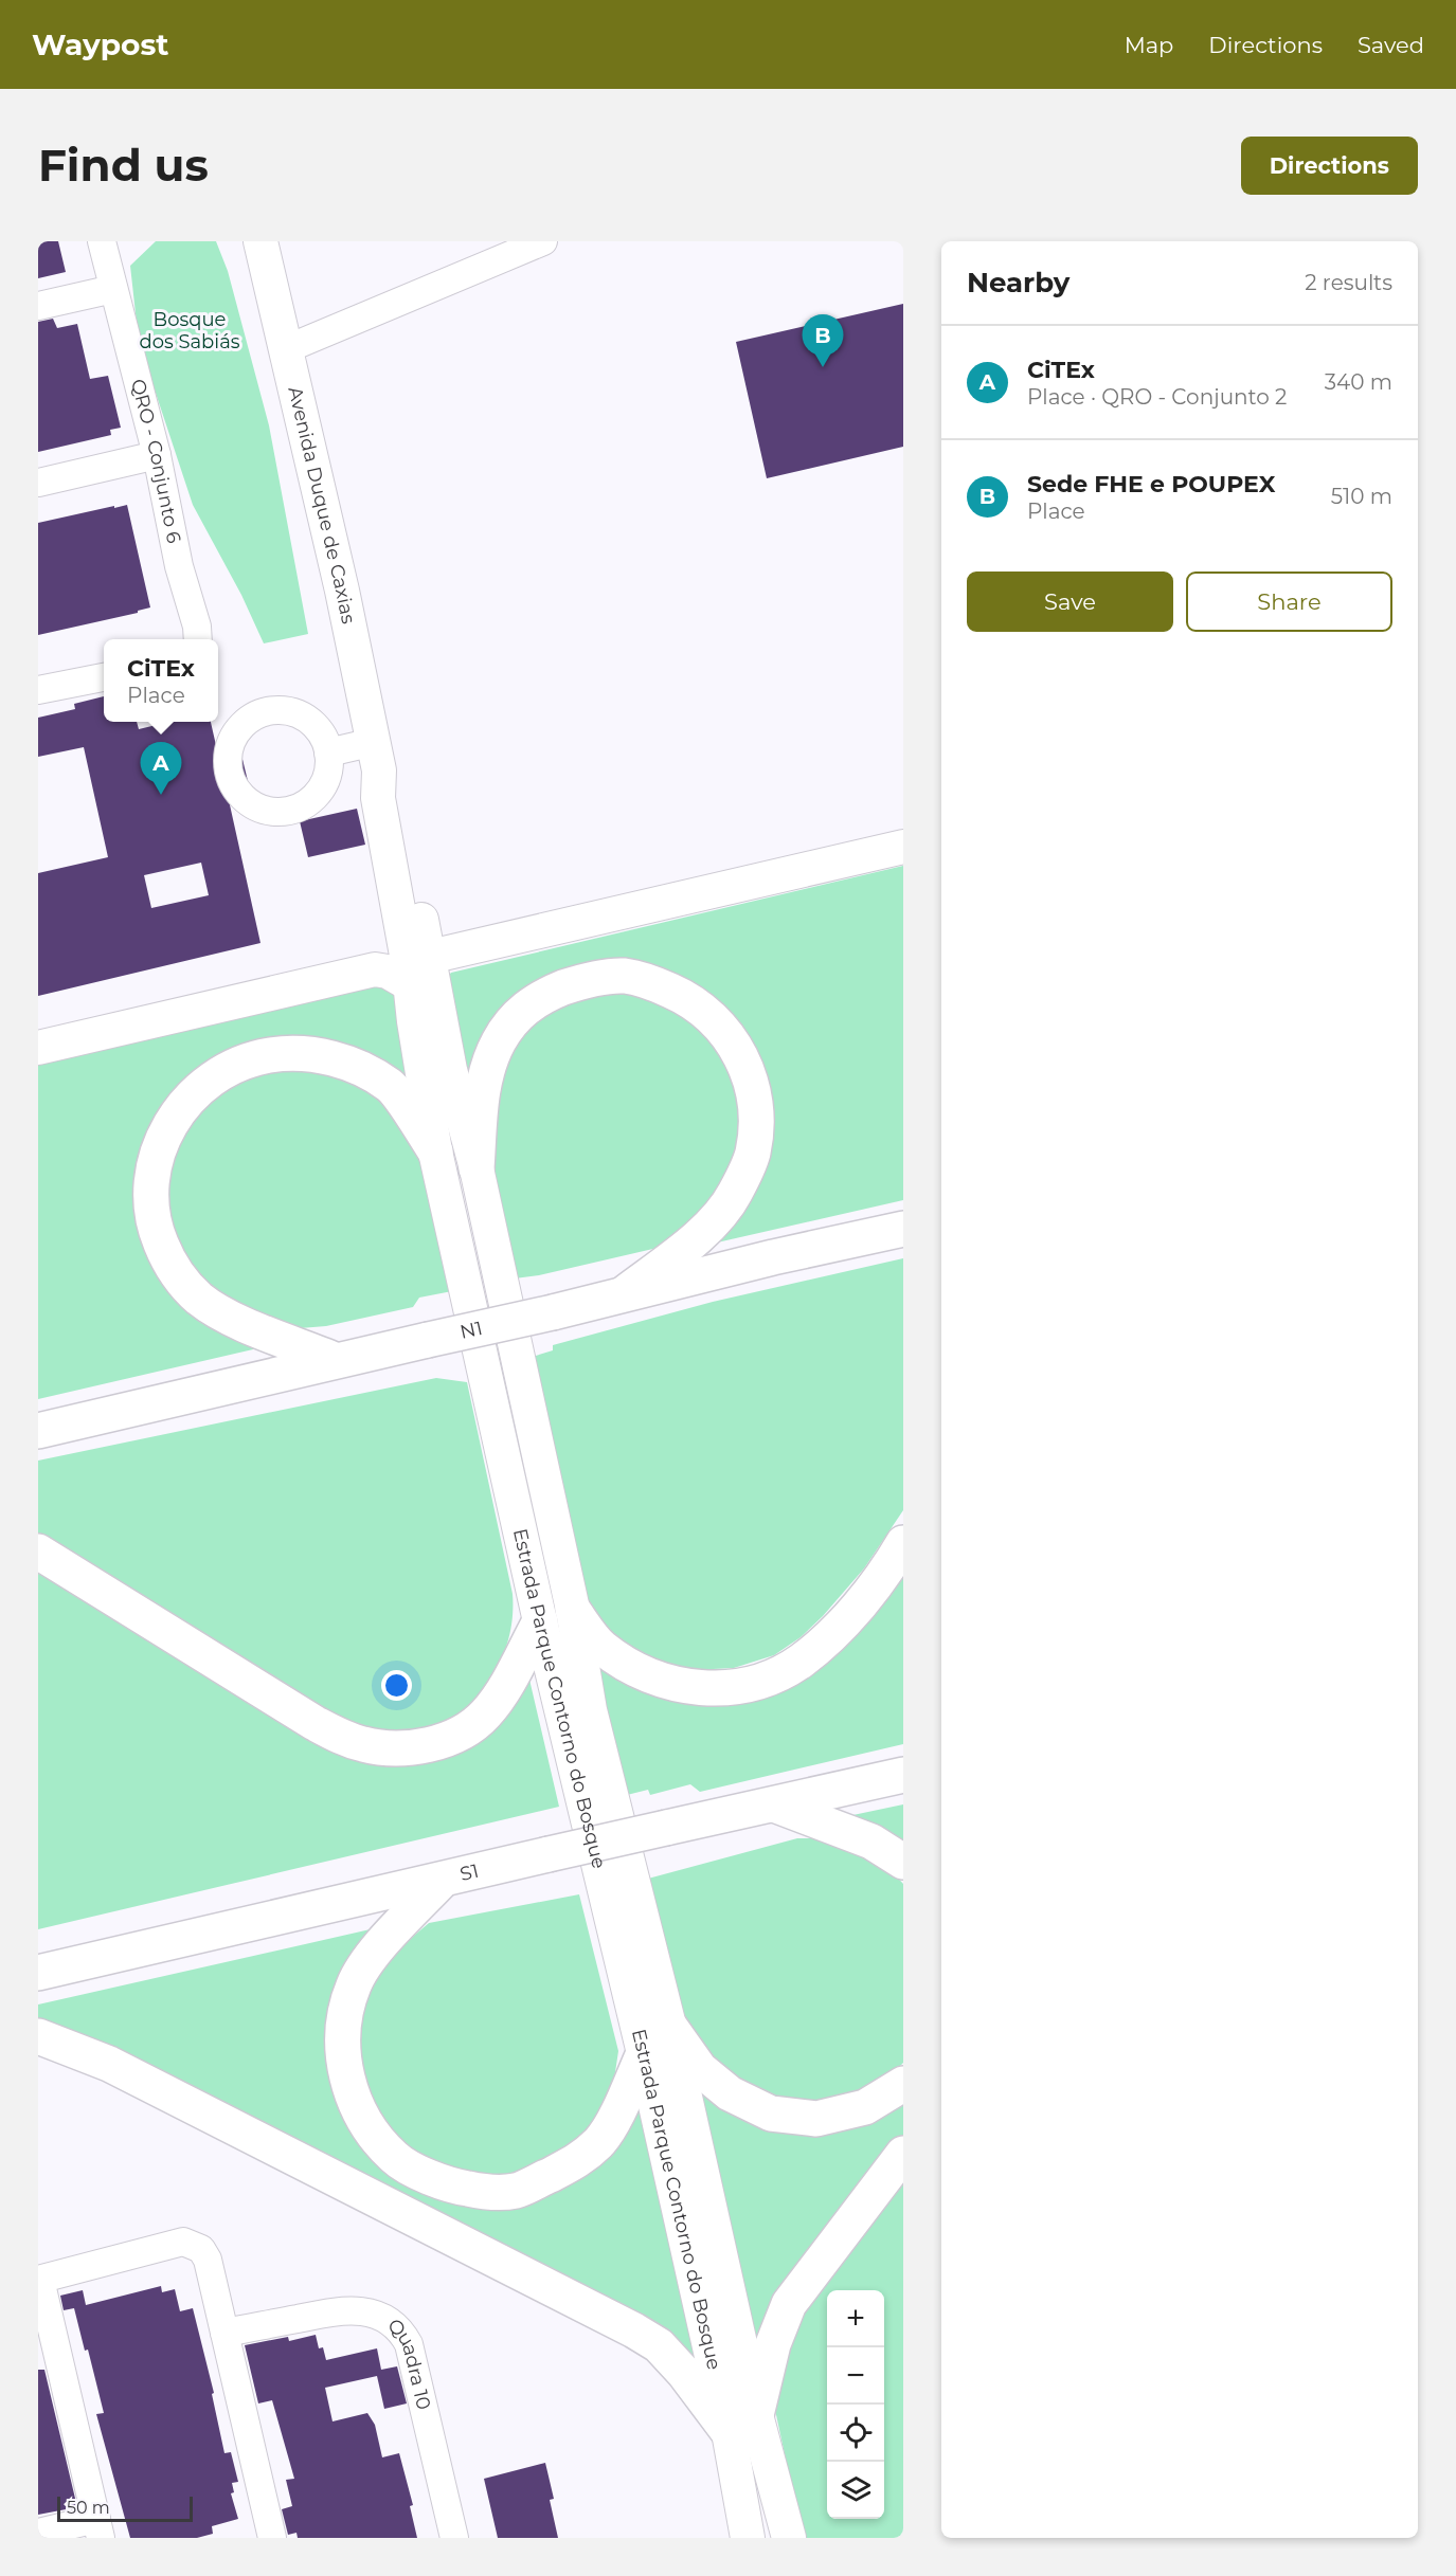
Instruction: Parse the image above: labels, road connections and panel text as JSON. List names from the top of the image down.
{
  "streets": {
    "highway": ["N1", "S1"],
    "main road": ["Avenida Duque de Caxias", "Estrada Parque Contorno do Bosque"],
    "street": ["QRO - Conjunto 6", "Quadra 10"]
  },
  "crossings": [
    ["Avenida Duque de Caxias", "Estrada Parque Contorno do Bosque"]
  ],
  "parks": ["Bosque dos Sabiás"],
  "scale_bar": "50 m",
  "page": {
    "header": "Waypost",
    "nav": ["Map", "Directions", "Saved"],
    "buttons": [
      "Directions",
      ["Save", "Share"]
    ],
    "title": "Find us",
    "heading": ["Nearby", "2 results"],
    "pins": ["B", "A"],
    "list": [
      {
        "mark": "A",
        "name": "CiTEx",
        "note": "Place · QRO - Conjunto 2",
        "value": "340 m"
      },
      {
        "mark": "B",
        "name": "Sede FHE e POUPEX",
        "note": "Place",
        "value": "510 m"
      }
    ],
    "popup": ["CiTEx", "Place"],
    "map_buttons": ["+", "−"],
    "scale": "50 m"
  }
}
